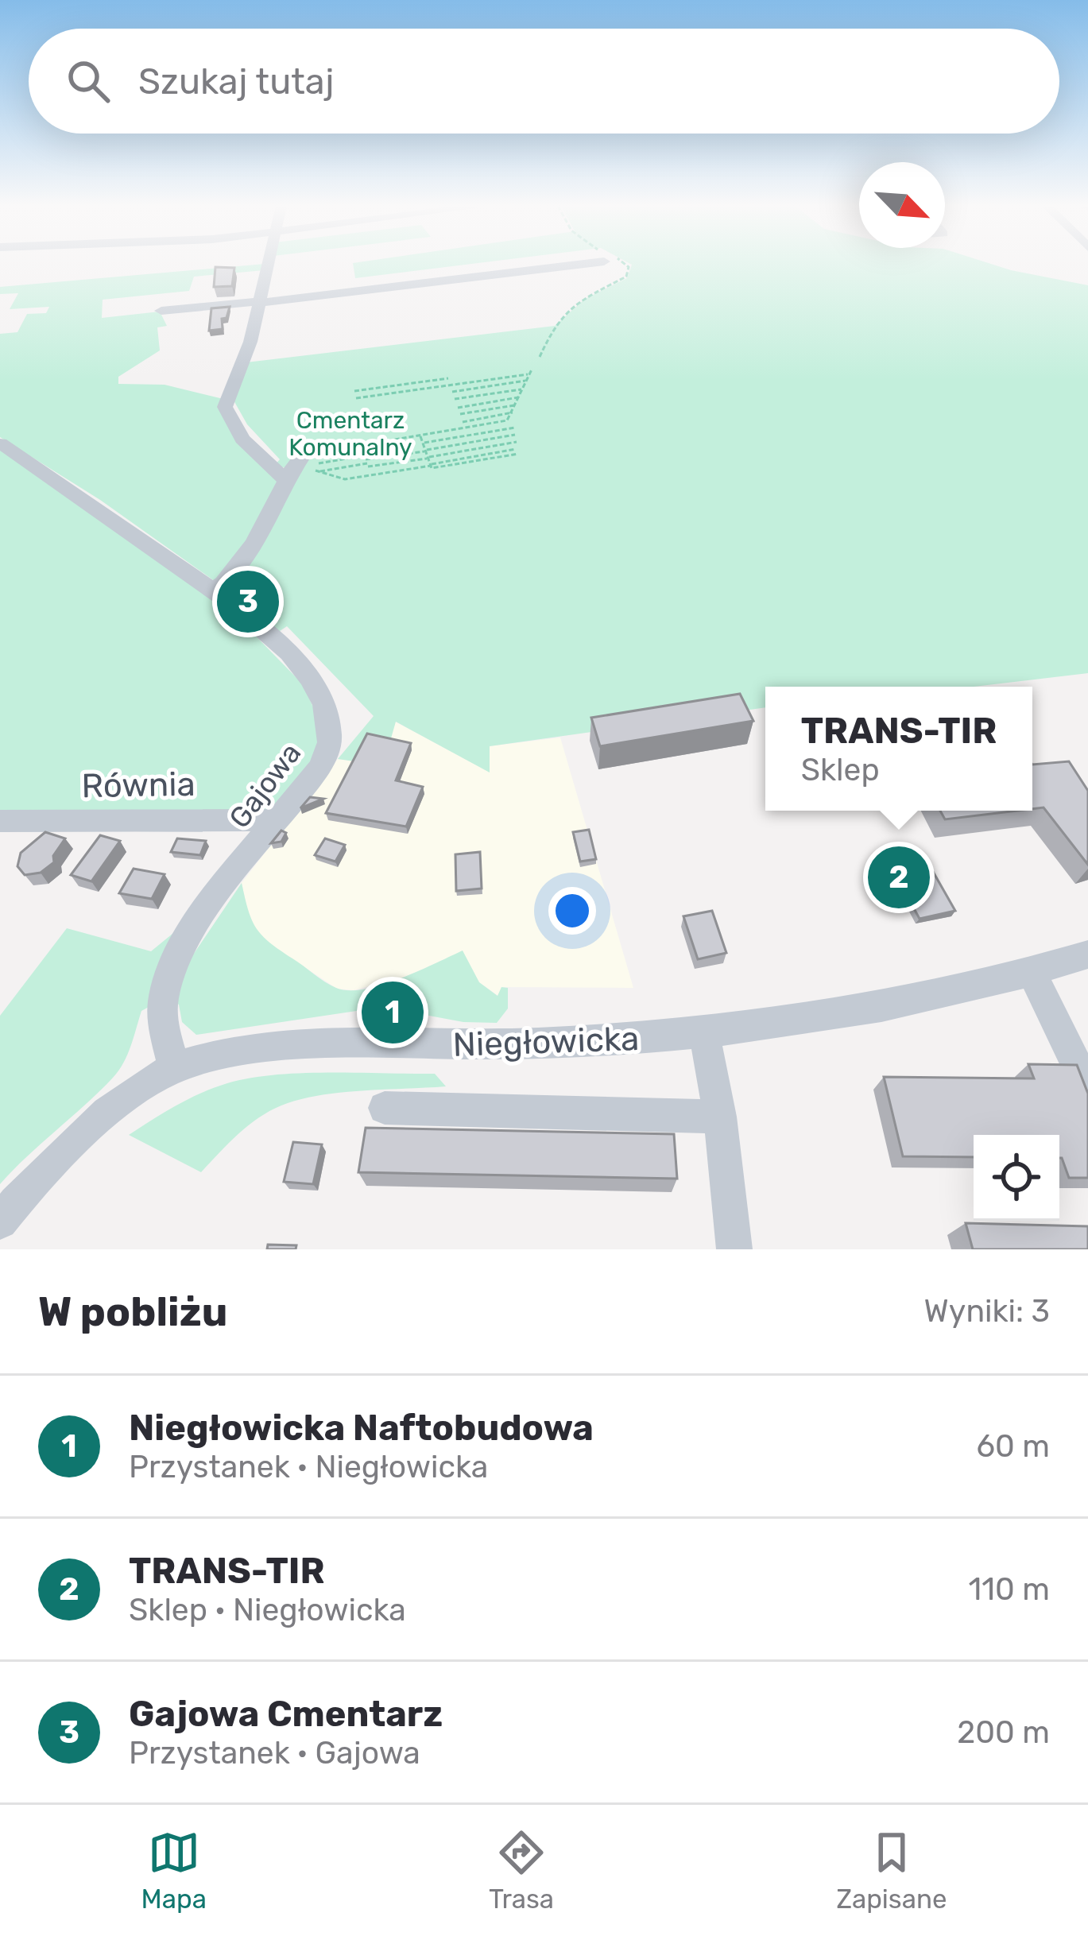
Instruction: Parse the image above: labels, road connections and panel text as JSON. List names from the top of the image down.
{
  "streets": {
    "street": ["Równia", "Gajowa", "Niegłowicka"]
  },
  "crossings": [
    ["Równia", "Gajowa"],
    ["Gajowa", "Niegłowicka"]
  ],
  "parks": ["Cmentarz Komunalny"],
  "north": "bottom right",
  "page": {
    "search": "Szukaj tutaj",
    "pins": ["3", "2", "1"],
    "popup": ["TRANS-TIR", "Sklep"],
    "heading": ["W pobliżu", "Wyniki: 3"],
    "list": [
      {
        "mark": "1",
        "name": "Niegłowicka Naftobudowa",
        "note": "Przystanek · Niegłowicka",
        "value": "60 m"
      },
      {
        "mark": "2",
        "name": "TRANS-TIR",
        "note": "Sklep · Niegłowicka",
        "value": "110 m"
      },
      {
        "mark": "3",
        "name": "Gajowa Cmentarz",
        "note": "Przystanek · Gajowa",
        "value": "200 m"
      }
    ],
    "nav": ["Mapa", "Trasa", "Zapisane"]
  }
}
